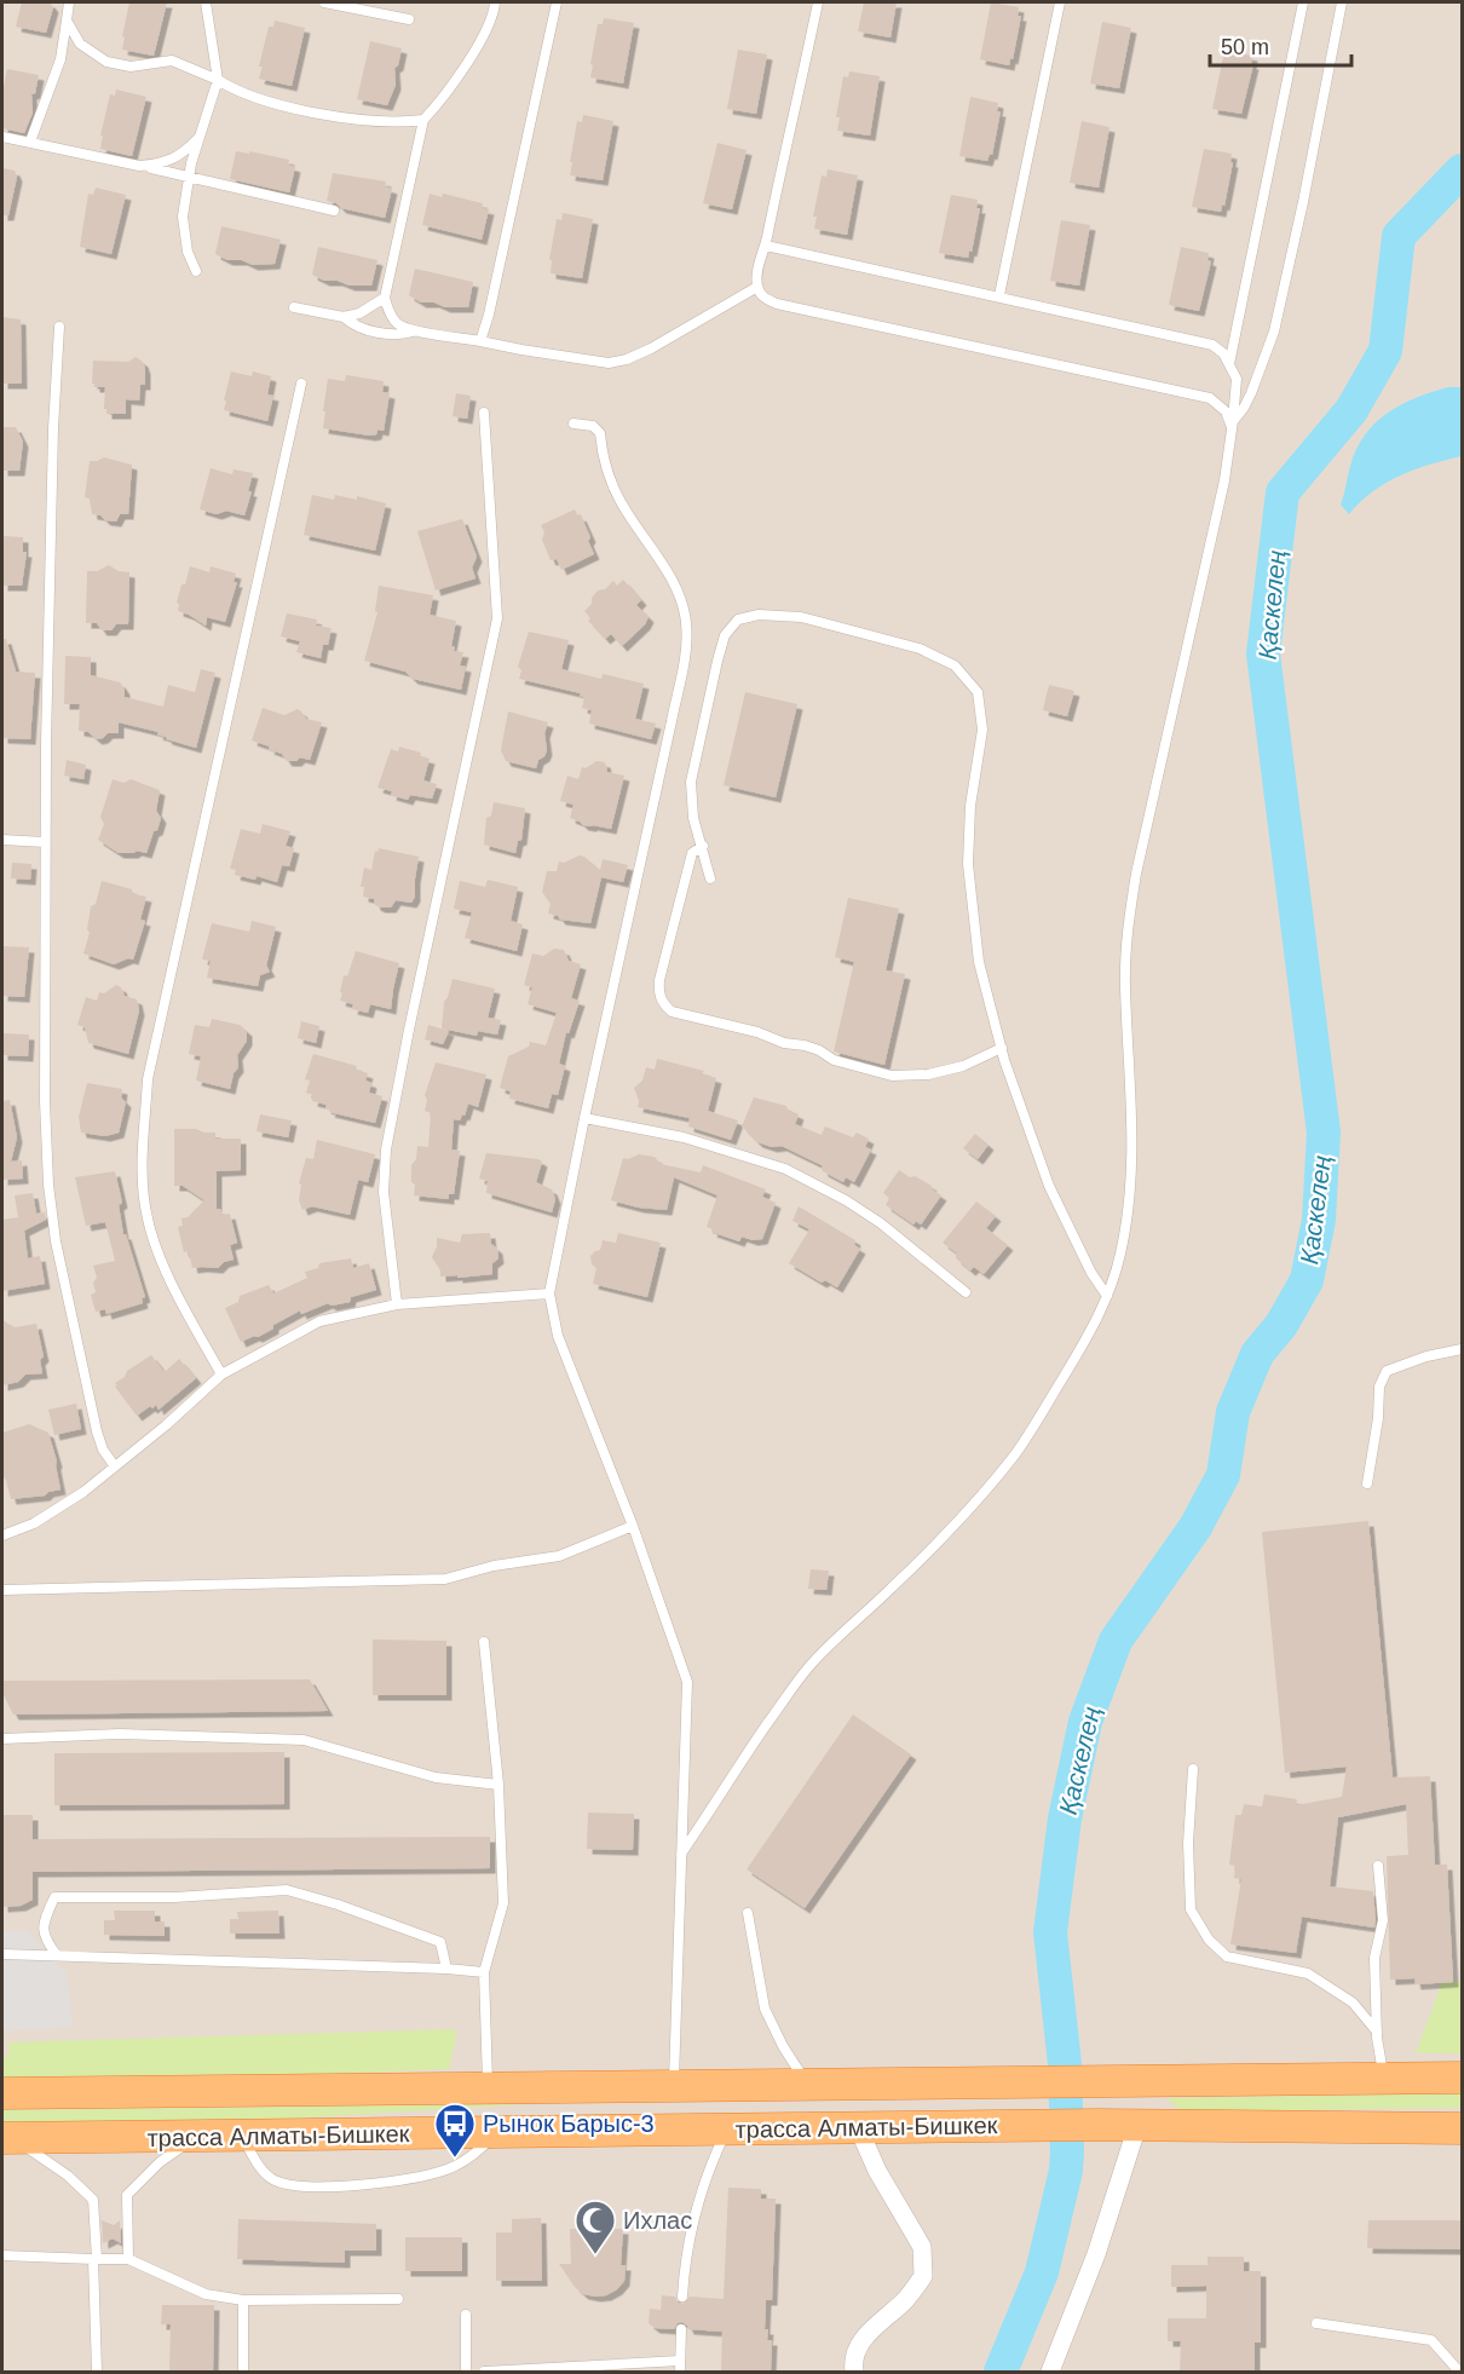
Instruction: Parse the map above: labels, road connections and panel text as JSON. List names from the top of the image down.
{
  "streets": {
    "highway": ["трасса Алматы-Бишкек"]
  },
  "water": ["Қаскелең"],
  "places": {
    "bus stop": ["Рынок Барыс-3"],
    "mosque": ["Ихлас"]
  },
  "scale_bar": "50 m"
}
